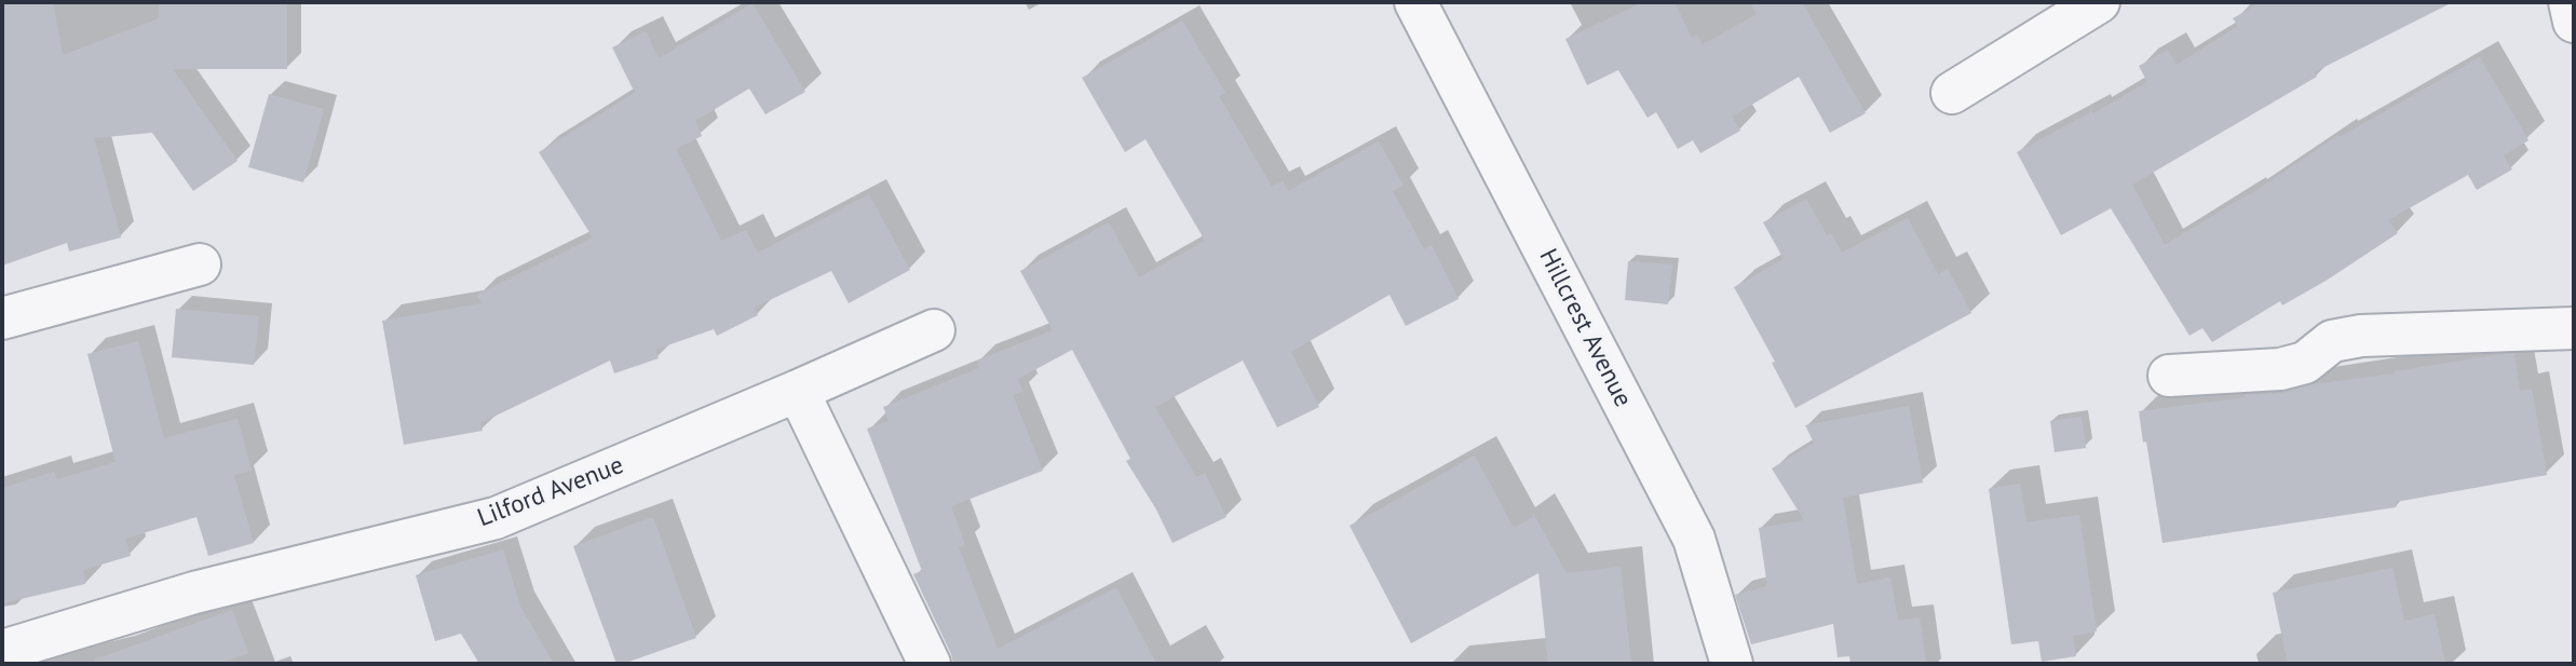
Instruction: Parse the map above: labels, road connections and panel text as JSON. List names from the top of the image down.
{
  "streets": {
    "street": ["Hillcrest Avenue", "Lilford Avenue"]
  }
}
